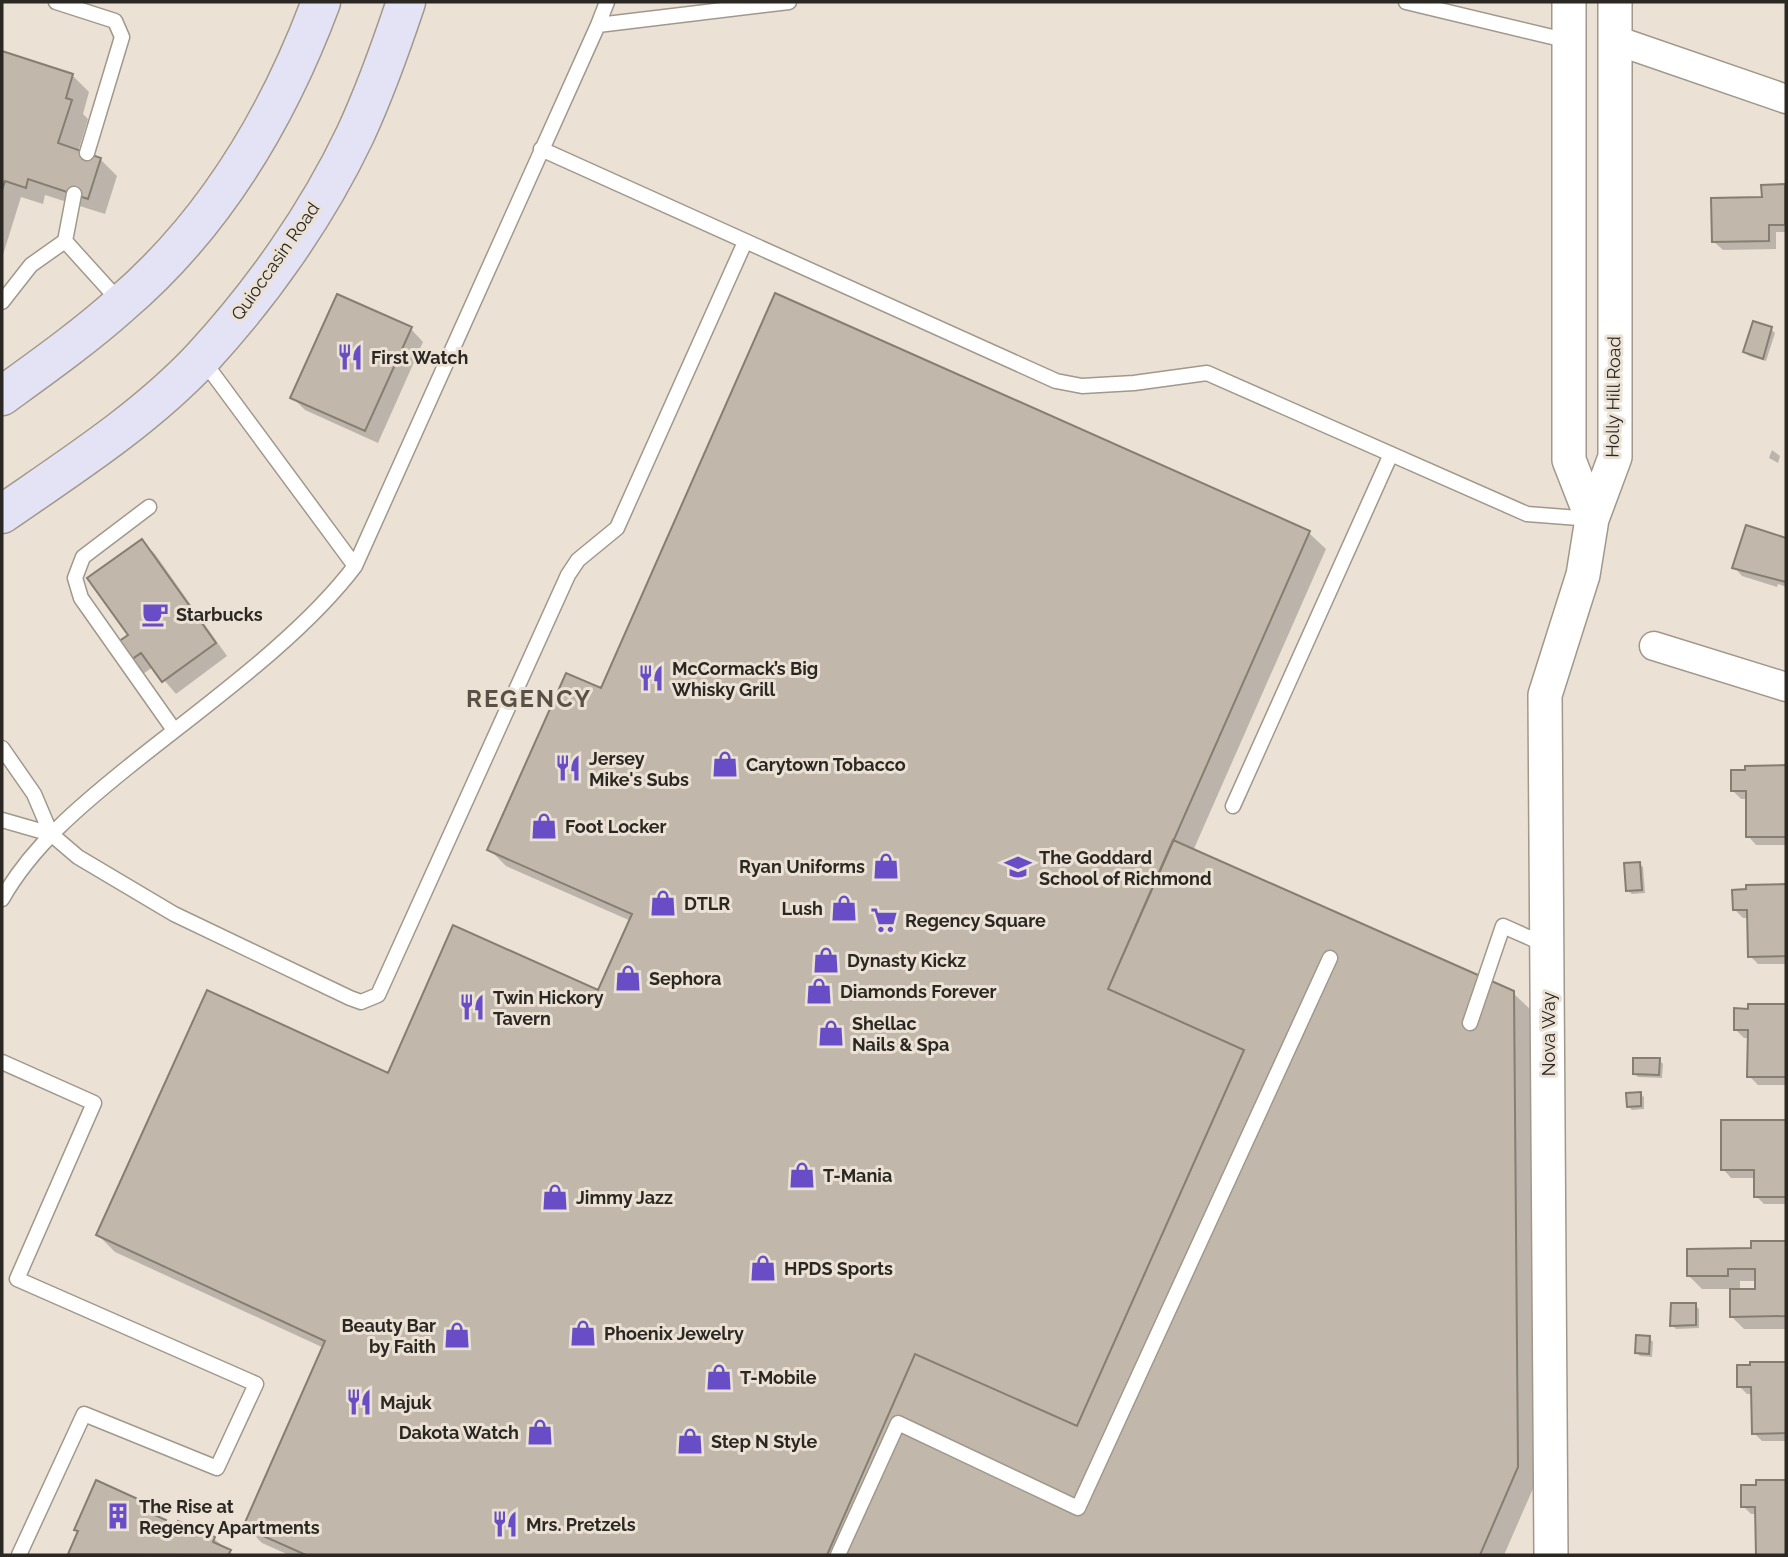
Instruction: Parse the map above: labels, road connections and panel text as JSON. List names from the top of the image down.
{
  "streets": {
    "main road": ["Quioccasin Road"],
    "street": ["Holly Hill Road", "Nova Way"]
  },
  "crossings": [
    ["Holly Hill Road", "Nova Way"]
  ],
  "districts": ["REGENCY"],
  "places": {
    "restaurant": [
      "First Watch",
      "McCormack’s Big Whisky Grill",
      "Jersey Mike's Subs",
      "Twin Hickory Tavern",
      "Majuk",
      "Mrs. Pretzels"
    ],
    "cafe": ["Starbucks"],
    "shop": [
      "Carytown Tobacco",
      "Foot Locker",
      "Ryan Uniforms",
      "DTLR",
      "Lush",
      "Dynasty Kickz",
      "Sephora",
      "Diamonds Forever",
      "Shellac Nails & Spa",
      "T-Mania",
      "Jimmy Jazz",
      "HPDS Sports",
      "Phoenix Jewelry",
      "Beauty Bar by Faith",
      "T-Mobile",
      "Dakota Watch",
      "Step N Style"
    ],
    "school or university": ["The Goddard School of Richmond"],
    "supermarket": ["Regency Square"],
    "building": ["The Rise at Regency Apartments"]
  }
}
